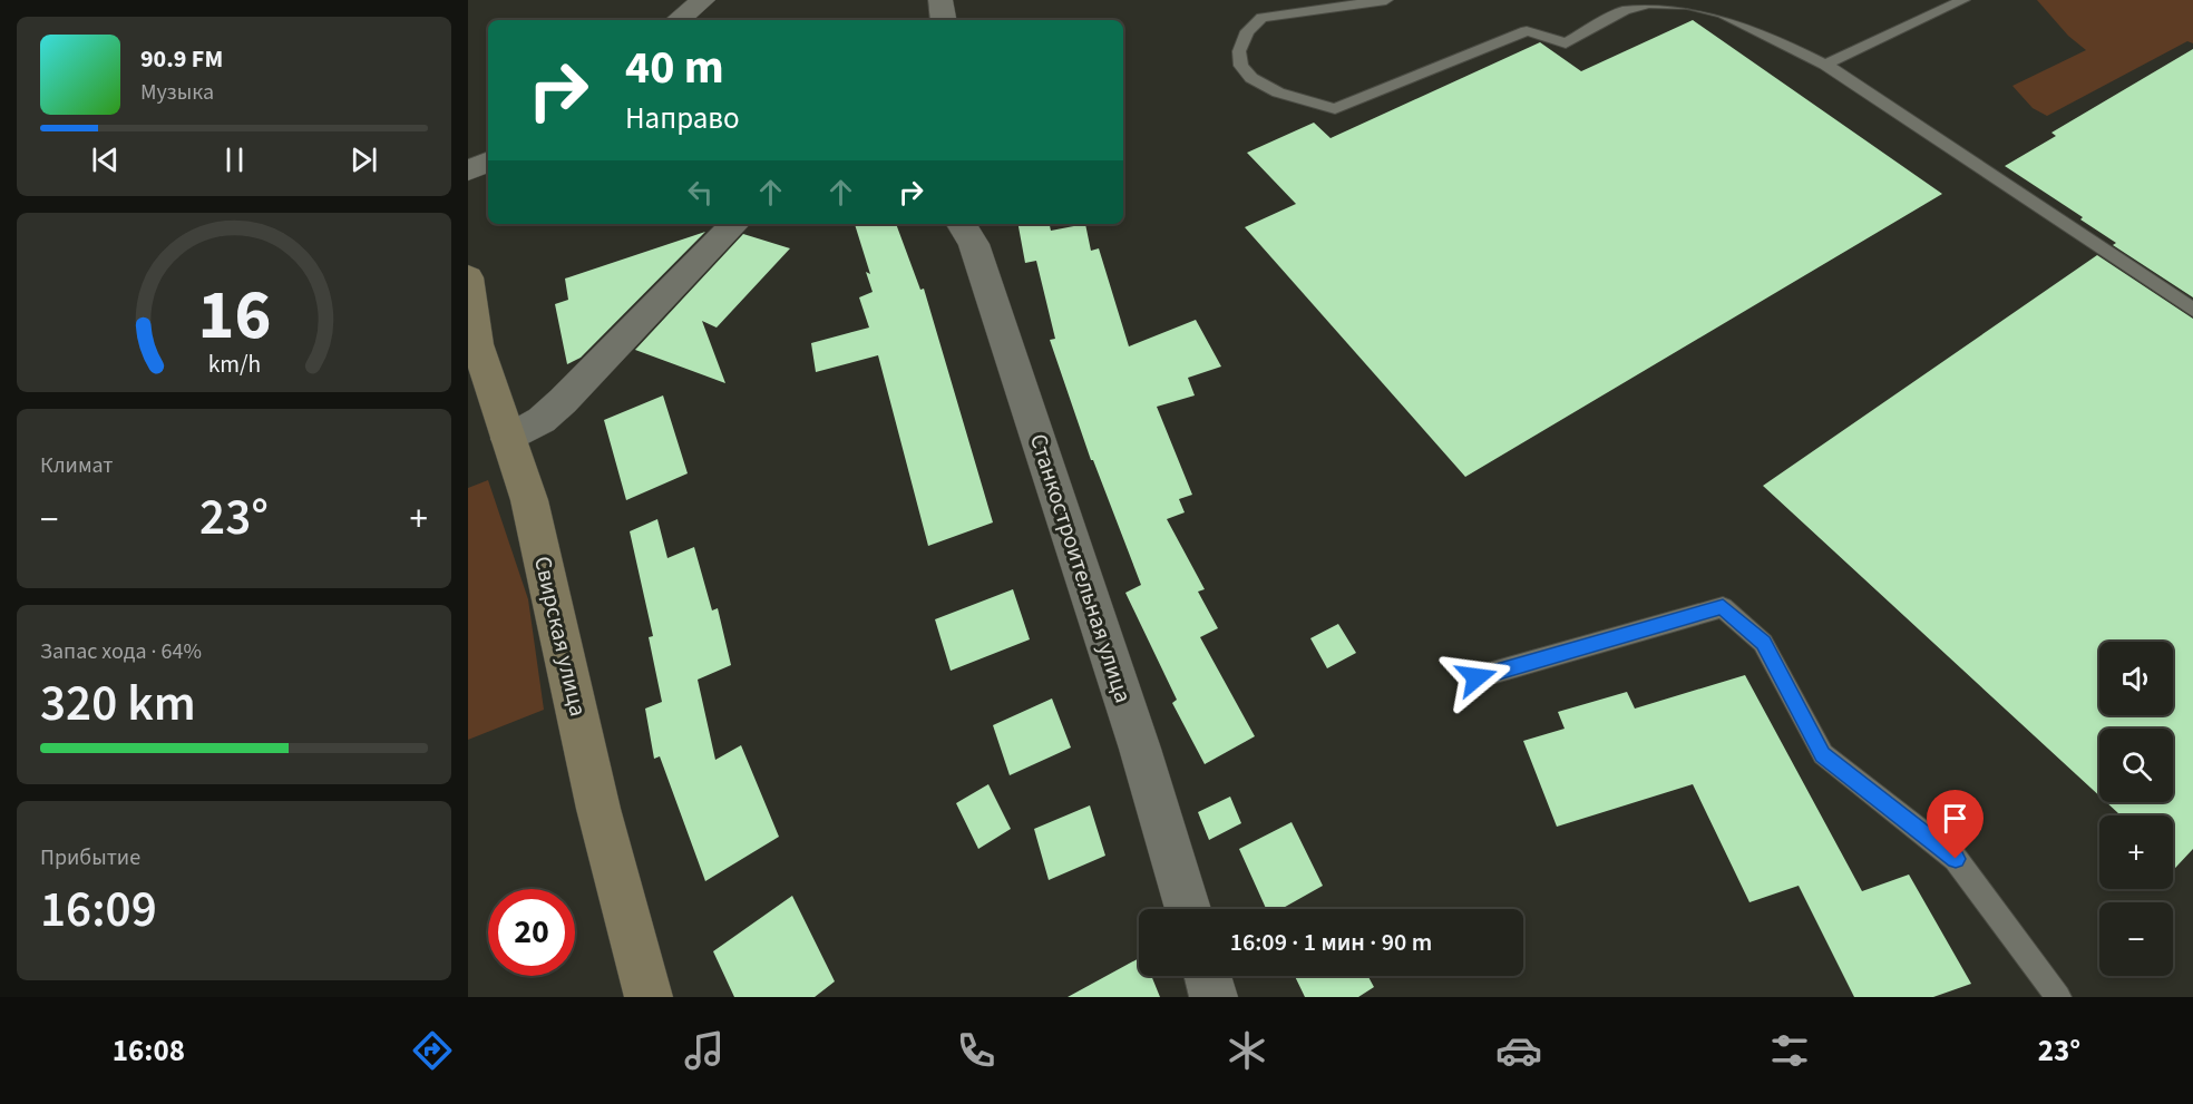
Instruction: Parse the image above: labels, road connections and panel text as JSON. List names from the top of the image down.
{
  "streets": {
    "street": ["Станкостроительная улица", "Свирская улица"]
  },
  "page": {
    "turn": ["40 m", "Направо"],
    "song": ["90.9 FM", "Музыка"],
    "tile": [
      "Климат",
      ["Запас хода · 64%", "320 km"],
      ["Прибытие", "16:09"]
    ],
    "heat": ["−", "23°", "+"],
    "map_buttons": ["+", "−"],
    "limit": "20",
    "trip": "16:09 · 1 мин · 90 m",
    "tabs": ["16:08", "23°"],
    "gauge": ["16", "km/h"]
  }
}
